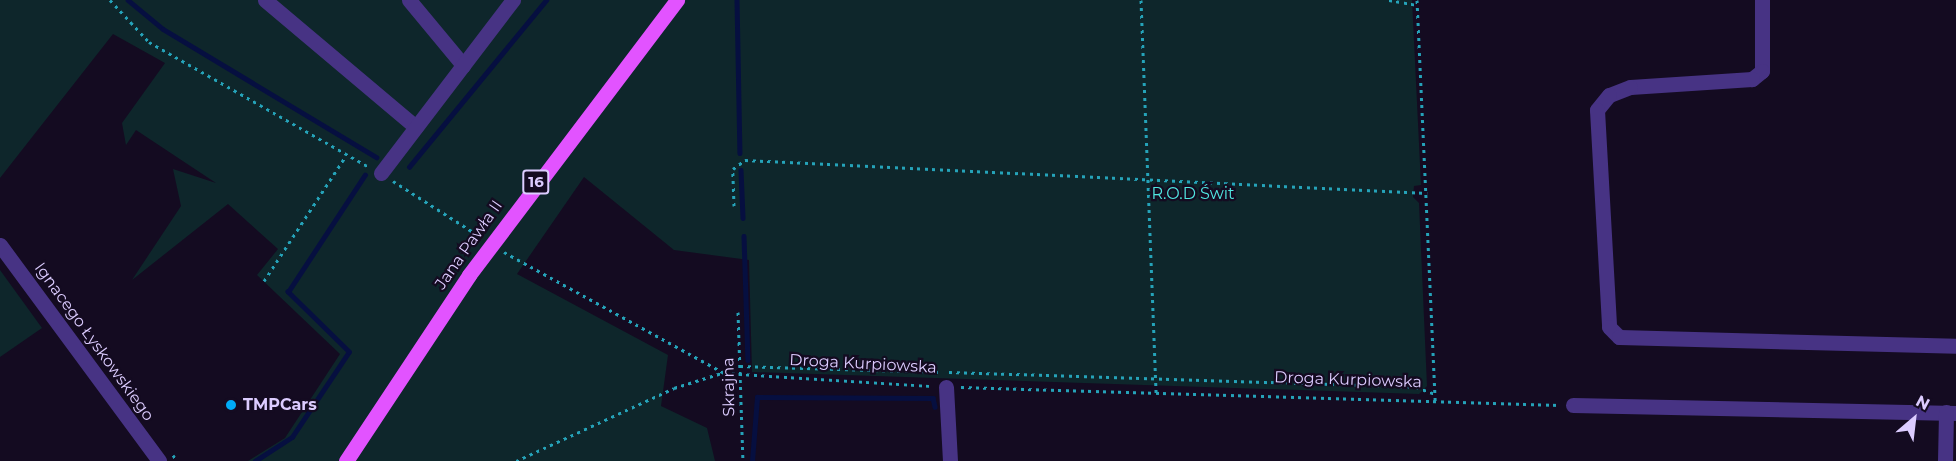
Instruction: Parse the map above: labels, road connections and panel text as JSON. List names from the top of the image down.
{
  "streets": {
    "main road": ["16", "Jana Pawła II"],
    "street": ["Ignacego Łyskowskiego"],
    "path": ["Droga Kurpiowska", "Skrajna"]
  },
  "crossings": [
    ["Droga Kurpiowska", "Skrajna"]
  ],
  "parks": ["R.O.D Świt"],
  "places": ["TMPCars"],
  "north": "top right"
}
